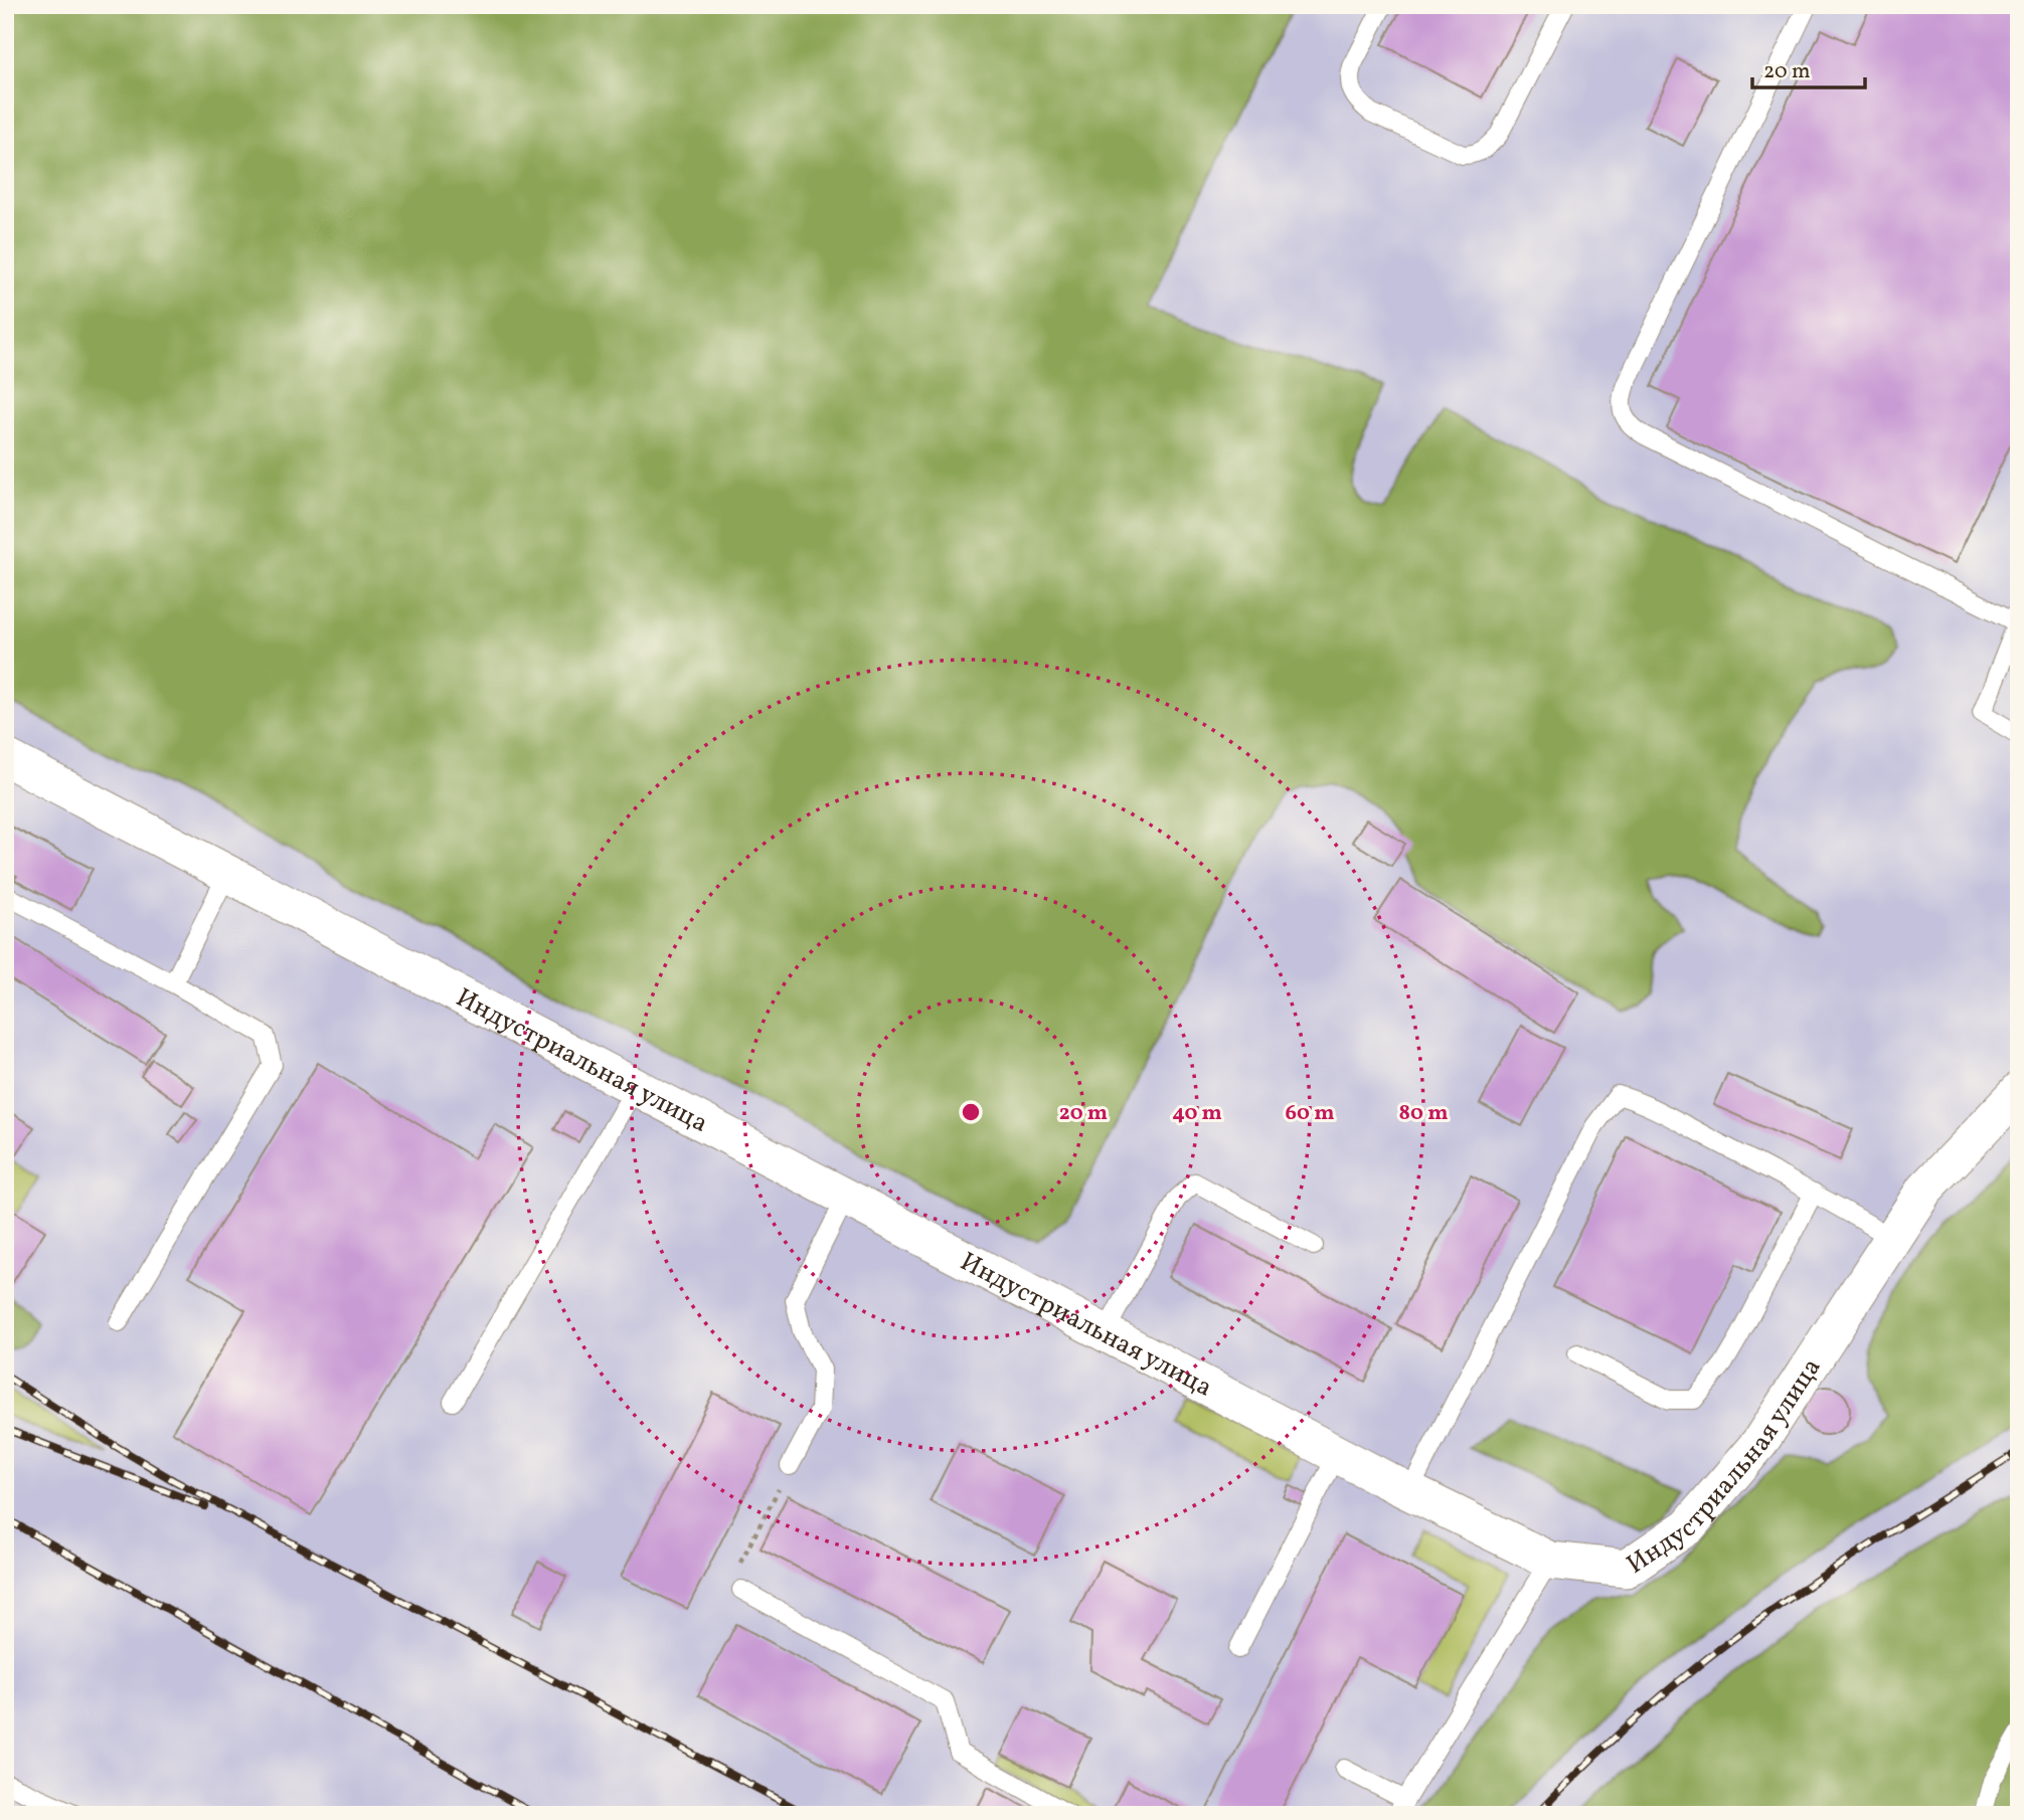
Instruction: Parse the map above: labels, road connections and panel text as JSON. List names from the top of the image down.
{
  "streets": {
    "street": ["Индустриальная улица"]
  },
  "scale_bar": "20 m",
  "rings": [
    "20 m",
    "40 m",
    "60 m",
    "80 m"
  ]
}
